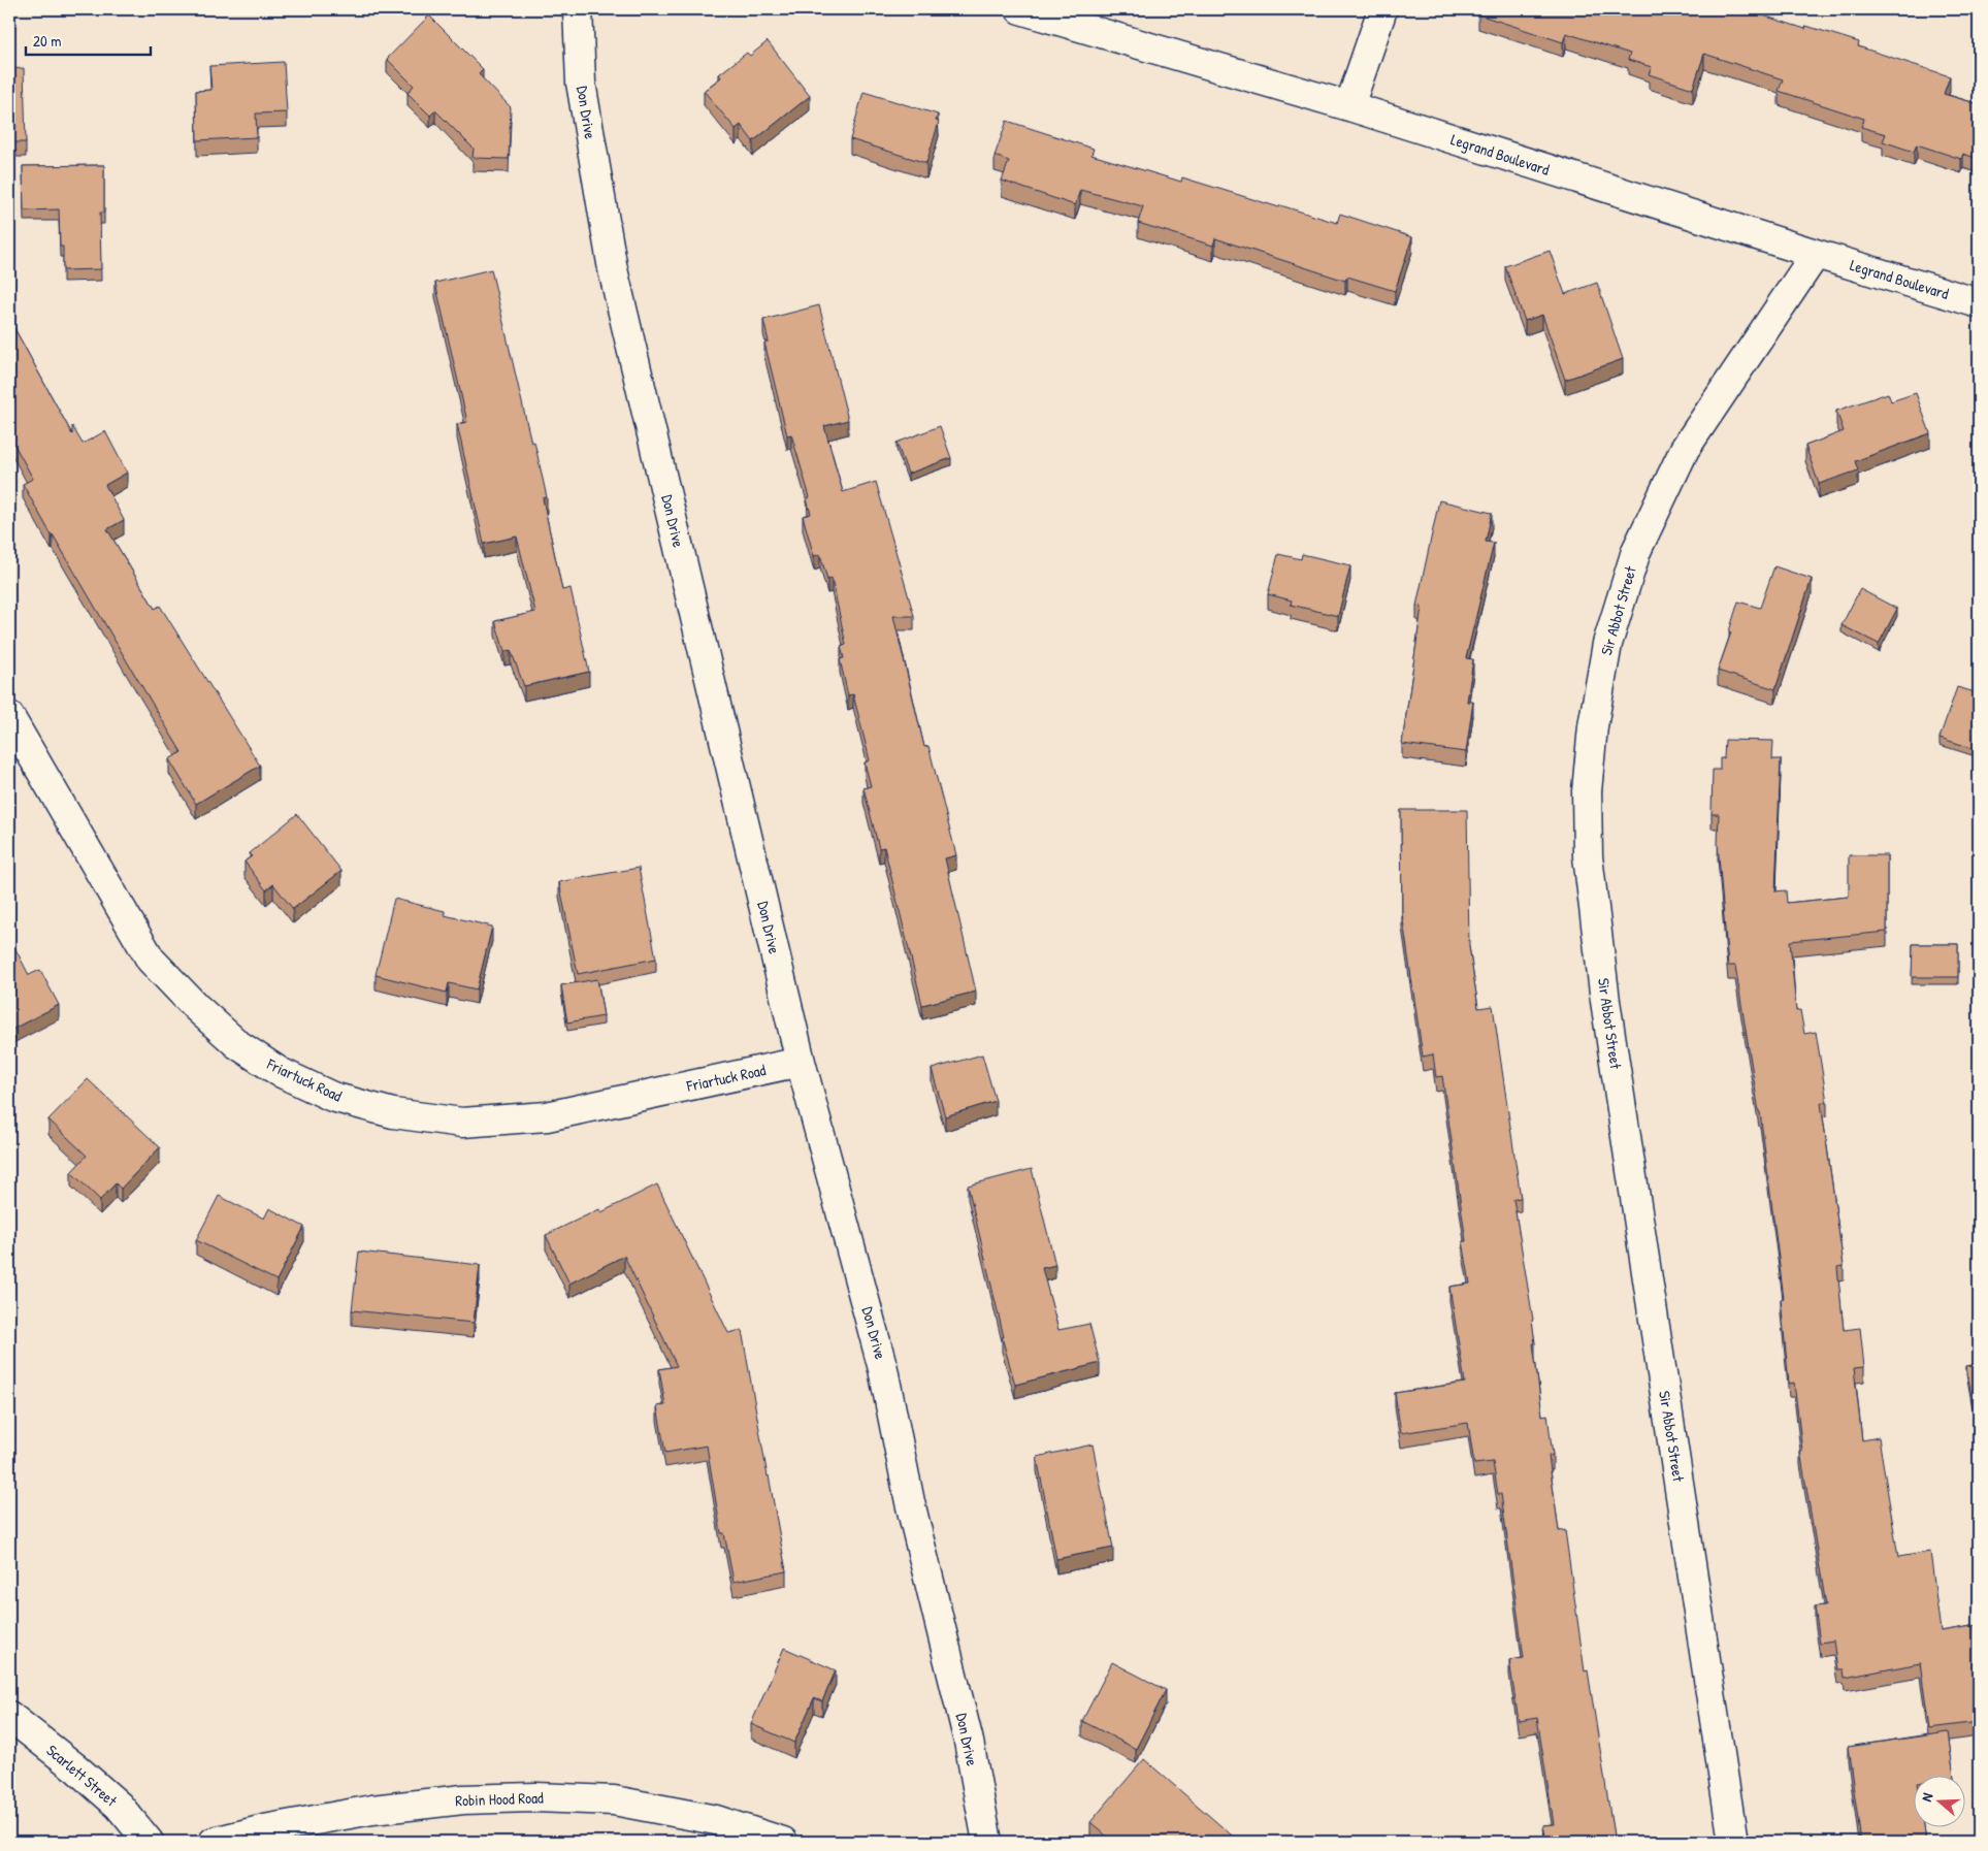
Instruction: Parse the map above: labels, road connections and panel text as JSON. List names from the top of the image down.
{
  "streets": {
    "street": [
      "Don Drive",
      "Legrand Boulevard",
      "Sir Abbot Street",
      "Friartuck Road",
      "Scarlett Street",
      "Robin Hood Road"
    ]
  },
  "crossings": [
    ["Don Drive", "Friartuck Road"],
    ["Legrand Boulevard", "Sir Abbot Street"]
  ],
  "scale_bar": "20 m",
  "north": "left"
}
